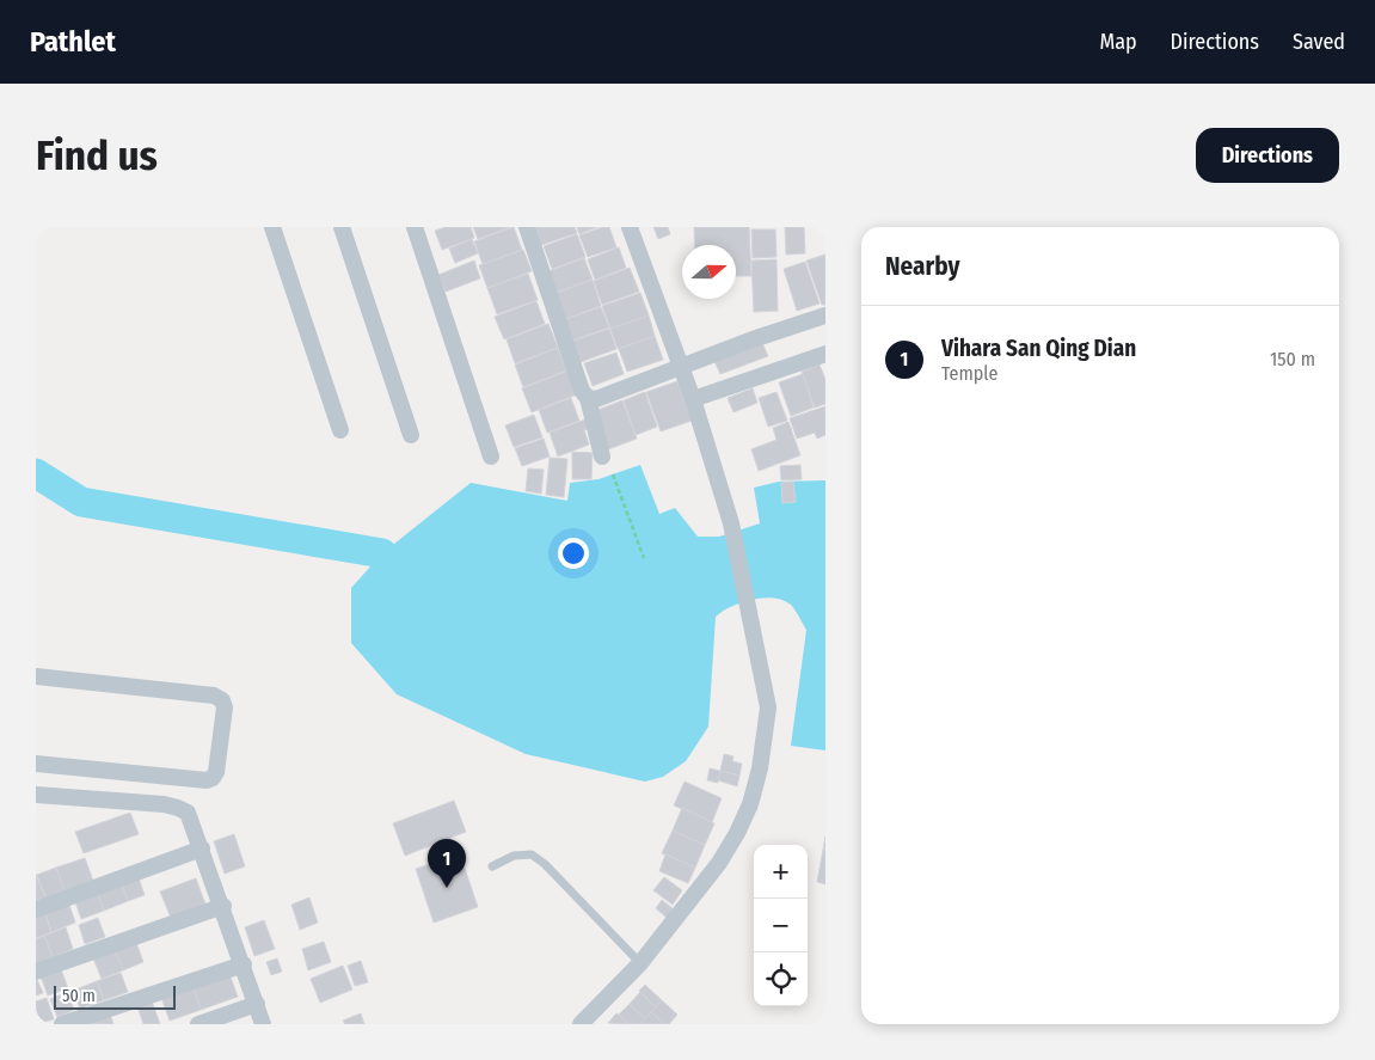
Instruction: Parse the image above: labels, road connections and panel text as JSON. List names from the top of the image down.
{
  "scale_bar": "50 m",
  "north": "right",
  "page": {
    "header": "Pathlet",
    "nav": ["Map", "Directions", "Saved"],
    "buttons": "Directions",
    "title": "Find us",
    "heading": "Nearby",
    "list": [
      {
        "mark": "1",
        "name": "Vihara San Qing Dian",
        "note": "Temple",
        "value": "150 m"
      }
    ],
    "pins": "1",
    "map_buttons": ["+", "−"],
    "scale": "50 m"
  }
}
